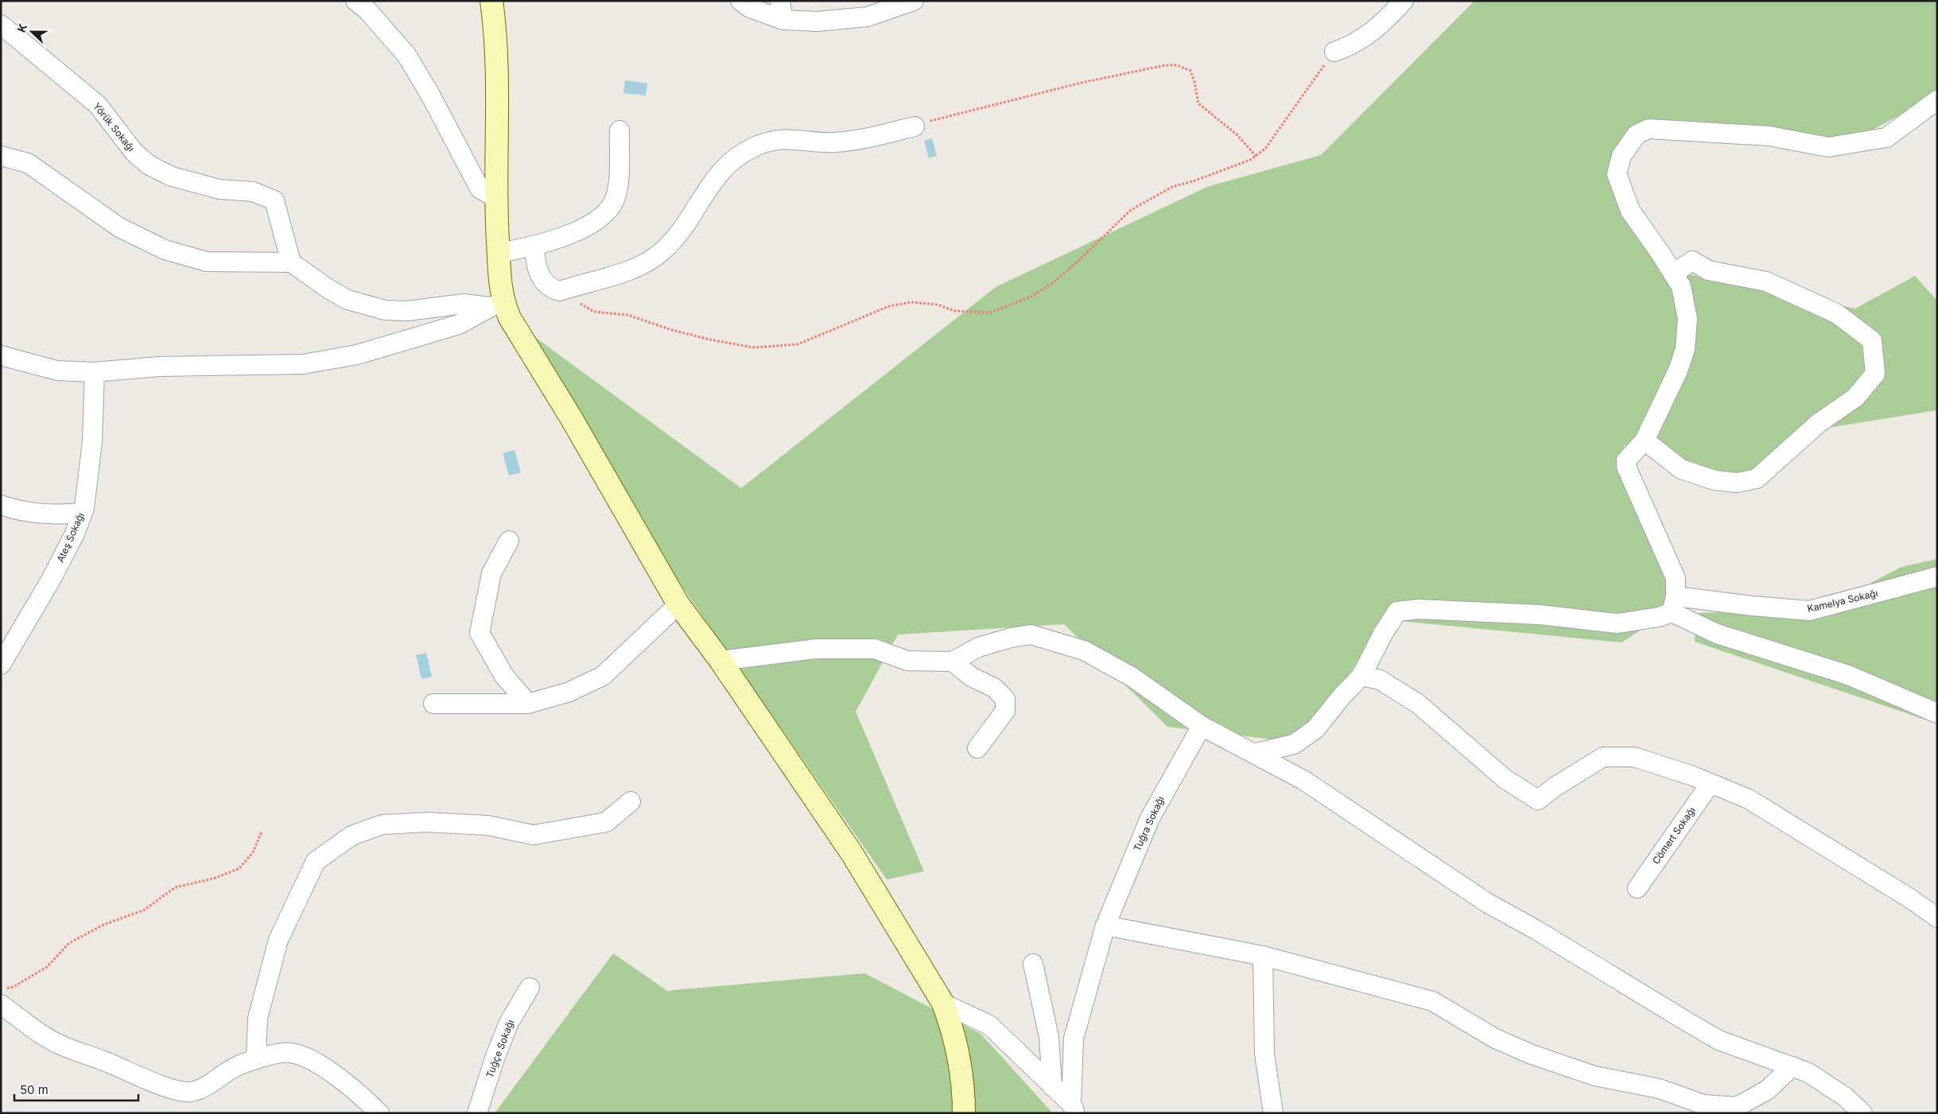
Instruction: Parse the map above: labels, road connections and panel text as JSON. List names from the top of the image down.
{
  "streets": {
    "street": [
      "Yörük Sokağı",
      "Ateş Sokağı",
      "Kamelya Sokağı",
      "Tuğra Sokağı",
      "Cömert Sokağı",
      "Tuğçe Sokağı"
    ]
  },
  "scale_bar": "50 m",
  "north": "left"
}
